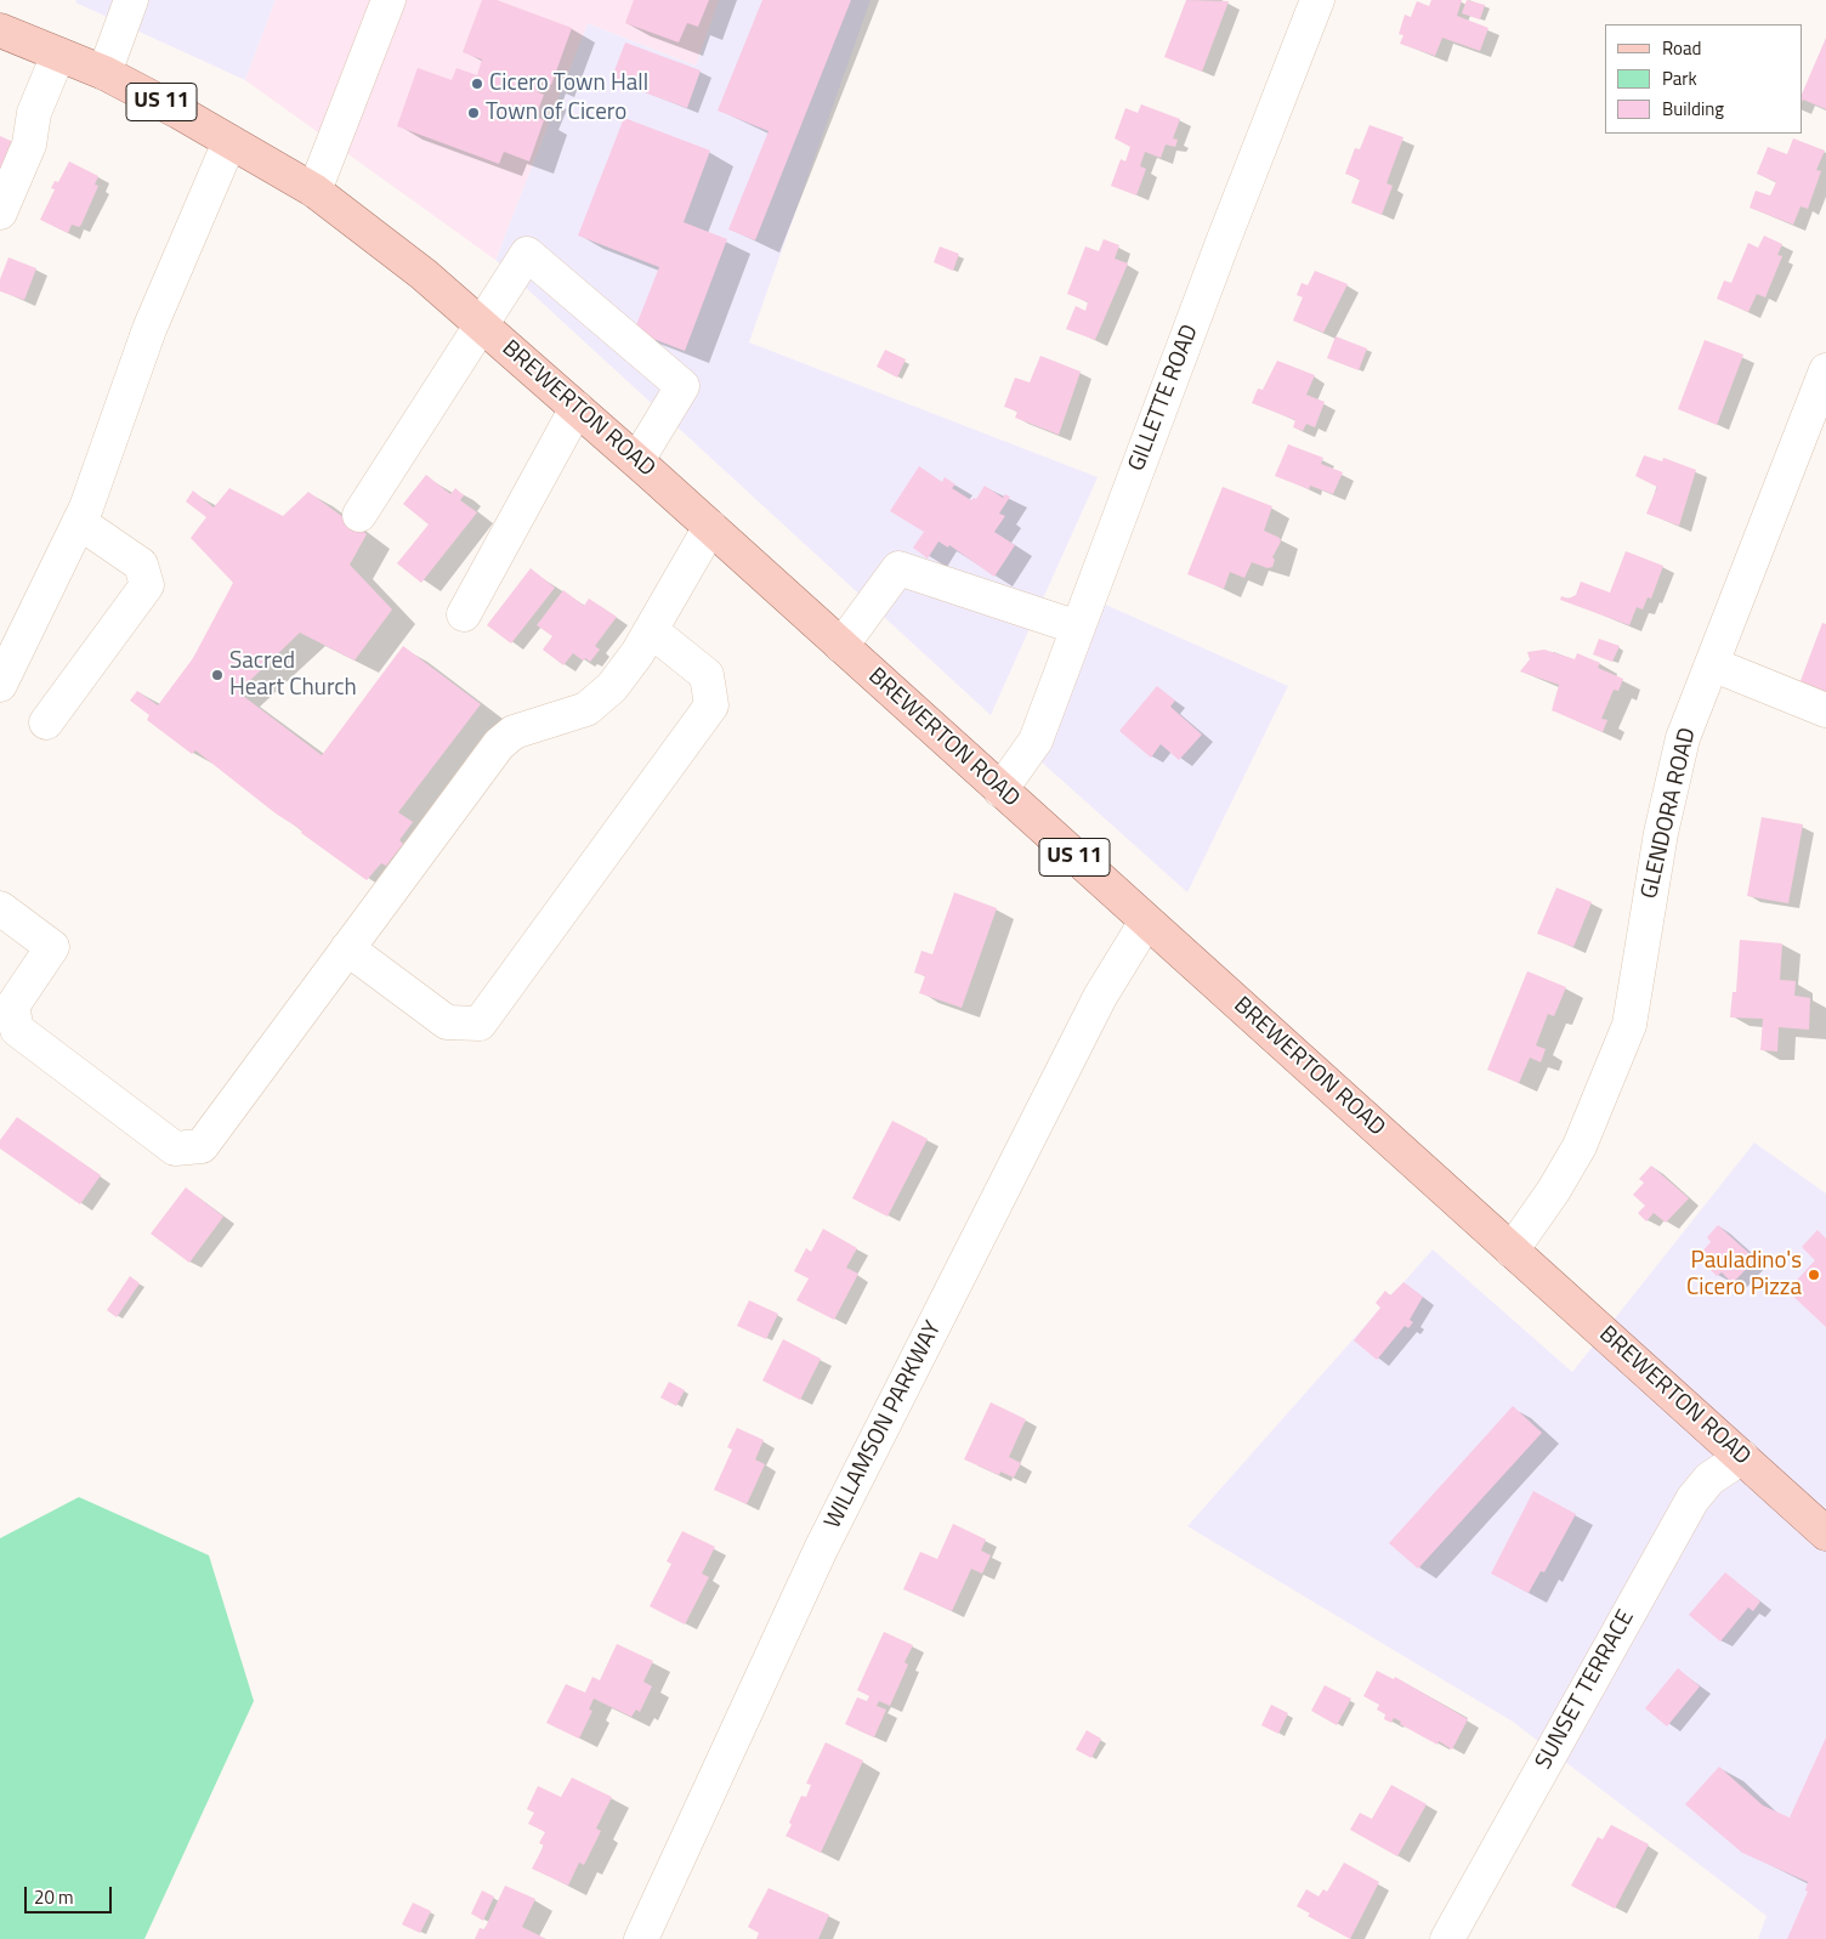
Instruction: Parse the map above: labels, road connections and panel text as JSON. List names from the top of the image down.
{
  "streets": {
    "main road": ["US 11", "BREWERTON ROAD"],
    "street": [
      "GILLETTE ROAD",
      "GLENDORA ROAD",
      "WILLAMSON PARKWAY",
      "SUNSET TERRACE"
    ]
  },
  "crossings": [
    ["GILLETTE ROAD", "BREWERTON ROAD"],
    ["BREWERTON ROAD", "GLENDORA ROAD"],
    ["BREWERTON ROAD", "WILLAMSON PARKWAY"],
    ["BREWERTON ROAD", "SUNSET TERRACE"]
  ],
  "places": [
    "Cicero Town Hall",
    "Town of Cicero",
    "Sacred Heart Church",
    "Pauladino's Cicero Pizza"
  ],
  "legend": ["Road", "Park", "Building"],
  "scale_bar": "20 m"
}
